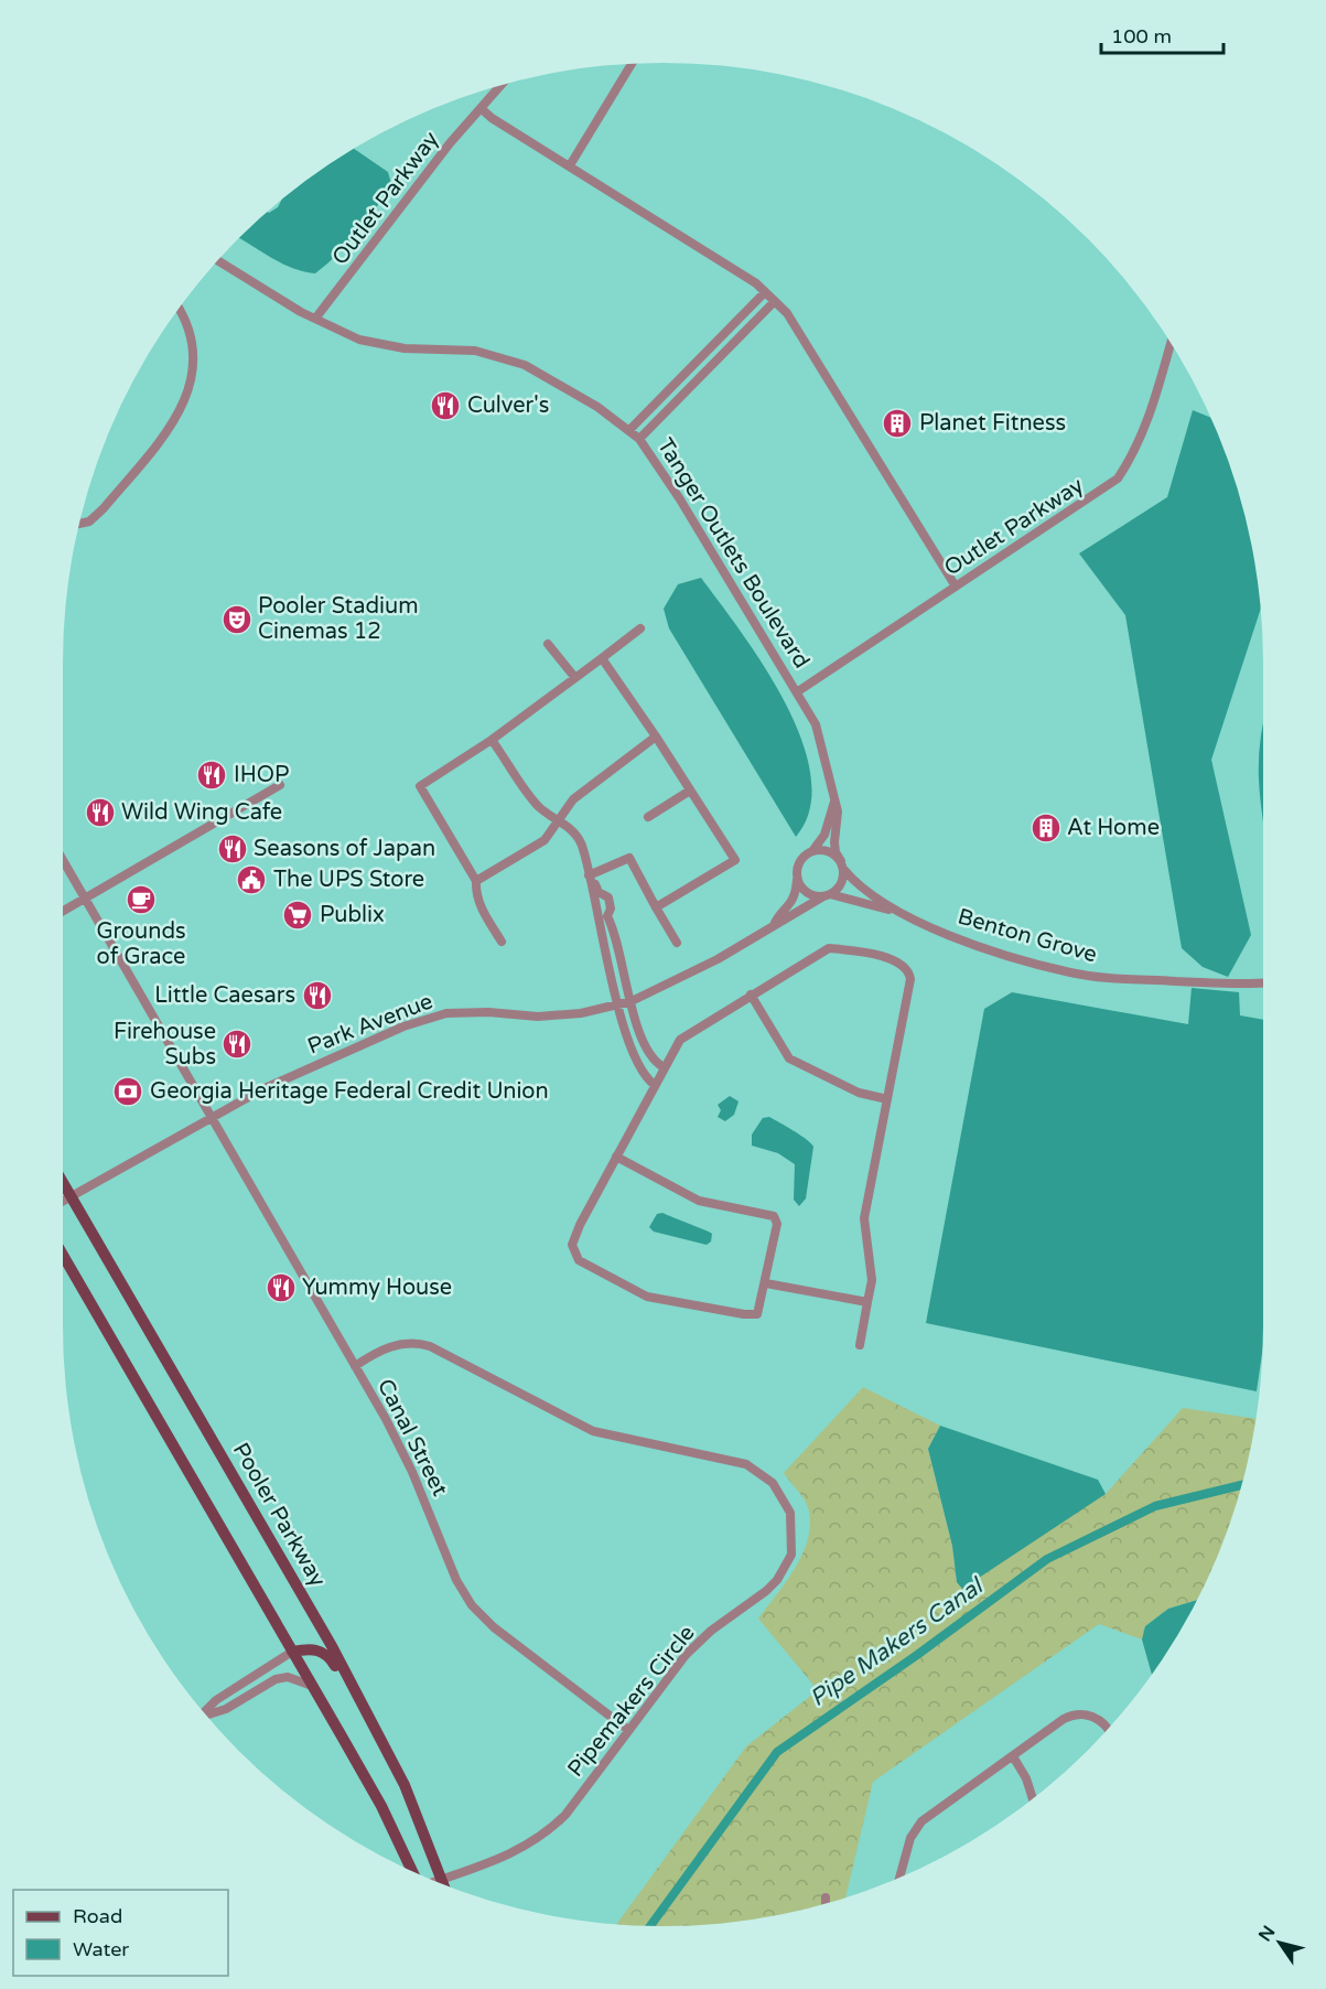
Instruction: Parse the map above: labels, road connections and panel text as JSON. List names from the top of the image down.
{
  "streets": {
    "main road": ["Pooler Parkway"],
    "street": [
      "Outlet Parkway",
      "Tanger Outlets Boulevard",
      "Benton Grove",
      "Park Avenue",
      "Canal Street",
      "Pipemakers Circle"
    ]
  },
  "crossings": [
    ["Outlet Parkway", "Tanger Outlets Boulevard"],
    ["Tanger Outlets Boulevard", "Benton Grove"],
    ["Tanger Outlets Boulevard", "Park Avenue"],
    ["Benton Grove", "Park Avenue"],
    ["Park Avenue", "Canal Street"],
    ["Park Avenue", "Pooler Parkway"],
    ["Canal Street", "Pipemakers Circle"],
    ["Pooler Parkway", "Pipemakers Circle"]
  ],
  "water": ["Pipe Makers Canal"],
  "places": {
    "restaurant": [
      "Culver's",
      "IHOP",
      "Wild Wing Cafe",
      "Seasons of Japan",
      "Little Caesars",
      "Firehouse Subs",
      "Yummy House"
    ],
    "building": ["Planet Fitness", "At Home"],
    "theatre": ["Pooler Stadium Cinemas 12"],
    "public building": ["The UPS Store"],
    "cafe": ["Grounds of Grace"],
    "supermarket": ["Publix"],
    "bank": ["Georgia Heritage Federal Credit Union"]
  },
  "legend": ["Road", "Water"],
  "scale_bar": "100 m",
  "north": "top left"
}
